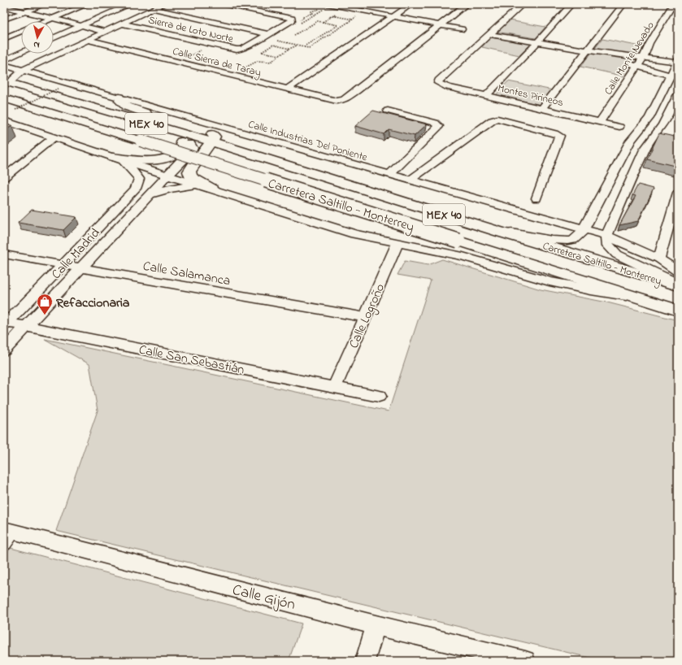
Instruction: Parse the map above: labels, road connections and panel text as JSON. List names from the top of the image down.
{
  "streets": {
    "main road": ["MEX 40", "Carretera Saltillo - Monterrey"],
    "street": [
      "Sierra de Loto Norte",
      "Calle Monte Nevado",
      "Calle Sierra de Taray",
      "Montes Pirineos",
      "Calle Industrias Del Poniente",
      "Calle Madrid",
      "Calle Salamanca",
      "Calle Logroño",
      "Calle San Sebastián",
      "Calle Gijón"
    ]
  },
  "crossings": [
    ["Calle Monte Nevado", "Montes Pirineos"],
    ["Calle Madrid", "Calle Salamanca"],
    ["Calle Madrid", "Calle San Sebastián"],
    ["Calle Salamanca", "Calle Logroño"],
    ["Calle Logroño", "Calle San Sebastián"]
  ],
  "places": {
    "shop": ["Refaccionaria"]
  },
  "north": "bottom"
}
